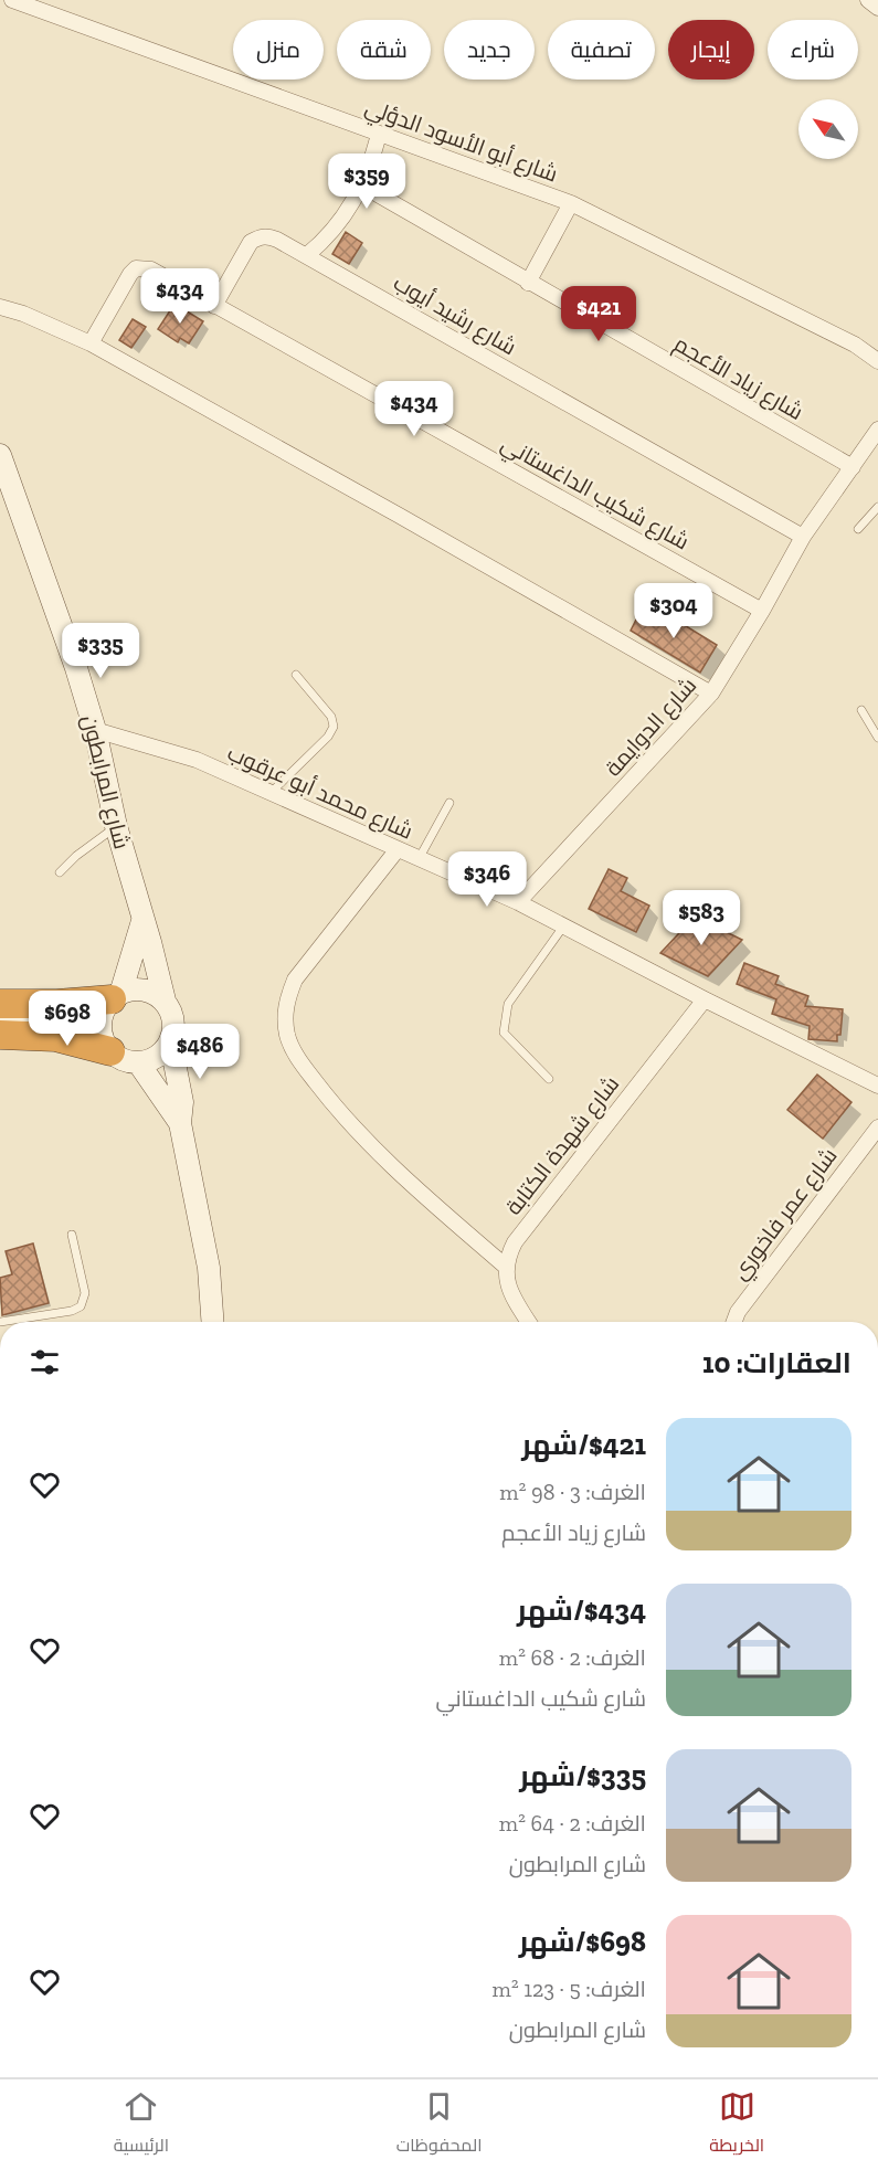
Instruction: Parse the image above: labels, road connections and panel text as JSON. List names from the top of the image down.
{
  "streets": {
    "street": [
      "شارع أبو الأسود الدؤلي",
      "شارع رشيد أيوب",
      "شارع زياد الأعجم",
      "شارع شكيب الداغستاني",
      "شارع الدوايمة",
      "شارع المرابطون",
      "شارع محمد أبو عرقوب",
      "شارع شهدة الكتابة",
      "شارع عمر فاخوري"
    ]
  },
  "crossings": [
    ["شارع رشيد أيوب", "شارع شكيب الداغستاني"],
    ["شارع رشيد أيوب", "شارع الدوايمة"],
    ["شارع زياد الأعجم", "شارع الدوايمة"],
    ["شارع شكيب الداغستاني", "شارع الدوايمة"],
    ["شارع الدوايمة", "شارع محمد أبو عرقوب"],
    ["شارع المرابطون", "شارع محمد أبو عرقوب"],
    ["شارع محمد أبو عرقوب", "شارع شهدة الكتابة"]
  ],
  "north": "top left",
  "page": {
    "chip": [
      "شراء",
      "إيجار",
      "تصفية",
      "جديد",
      "شقة",
      "منزل"
    ],
    "price": [
      "$359",
      "$434",
      "$421",
      "$434",
      "$304",
      "$335",
      "$346",
      "$583",
      "$698",
      "$486"
    ],
    "heading": "العقارات: 10",
    "list": [
      {
        "name": "$421/شهر",
        "note": "الغرف: 3 · 98 m² · شارع زياد الأعجم"
      },
      {
        "name": "$434/شهر",
        "note": "الغرف: 2 · 68 m² · شارع شكيب الداغستاني"
      },
      {
        "name": "$335/شهر",
        "note": "الغرف: 2 · 64 m² · شارع المرابطون"
      },
      {
        "name": "$698/شهر",
        "note": "الغرف: 5 · 123 m² · شارع المرابطون"
      }
    ],
    "tabs": ["الخريطة", "المحفوظات", "الرئيسية"]
  }
}
